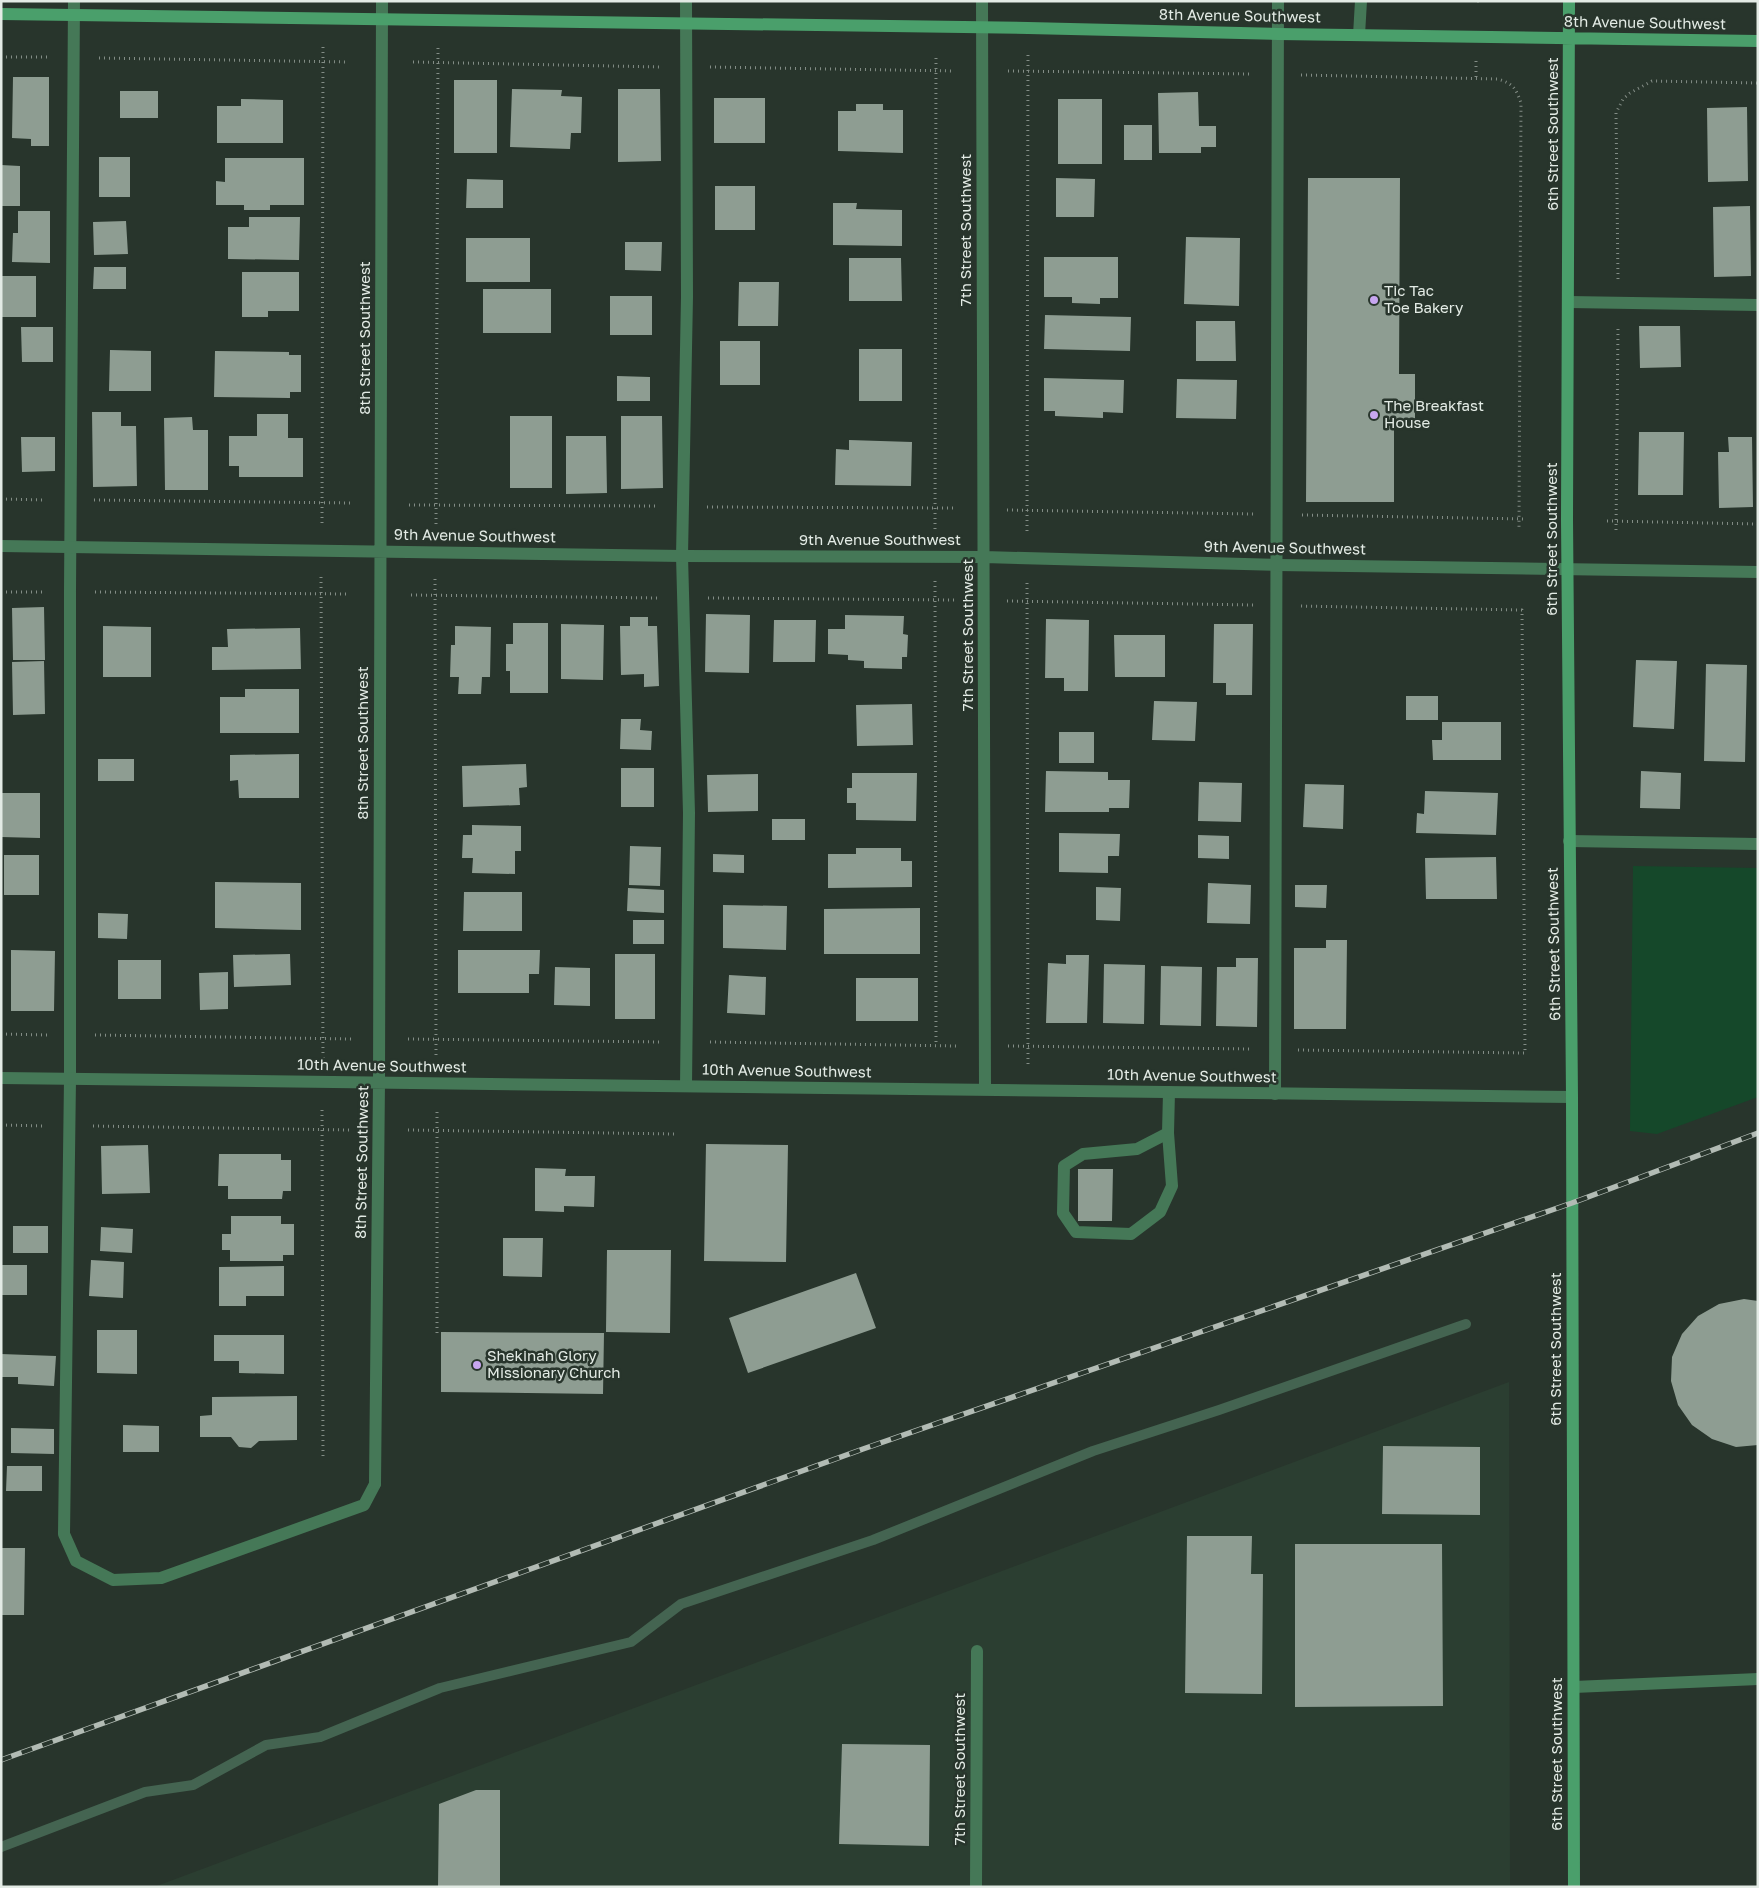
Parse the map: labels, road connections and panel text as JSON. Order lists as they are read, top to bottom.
{
  "streets": {
    "main road": ["8th Avenue Southwest", "6th Street Southwest"],
    "street": [
      "7th Street Southwest",
      "8th Street Southwest",
      "9th Avenue Southwest",
      "10th Avenue Southwest"
    ]
  },
  "crossings": [
    ["8th Avenue Southwest", "6th Street Southwest"],
    ["8th Avenue Southwest", "7th Street Southwest"],
    ["8th Avenue Southwest", "8th Street Southwest"],
    ["6th Street Southwest", "9th Avenue Southwest"],
    ["6th Street Southwest", "10th Avenue Southwest"],
    ["7th Street Southwest", "9th Avenue Southwest"],
    ["7th Street Southwest", "10th Avenue Southwest"],
    ["8th Street Southwest", "9th Avenue Southwest"],
    ["8th Street Southwest", "10th Avenue Southwest"]
  ],
  "places": ["Tic Tac Toe Bakery", "The Breakfast House", "Shekinah Glory Missionary Church"]
}
